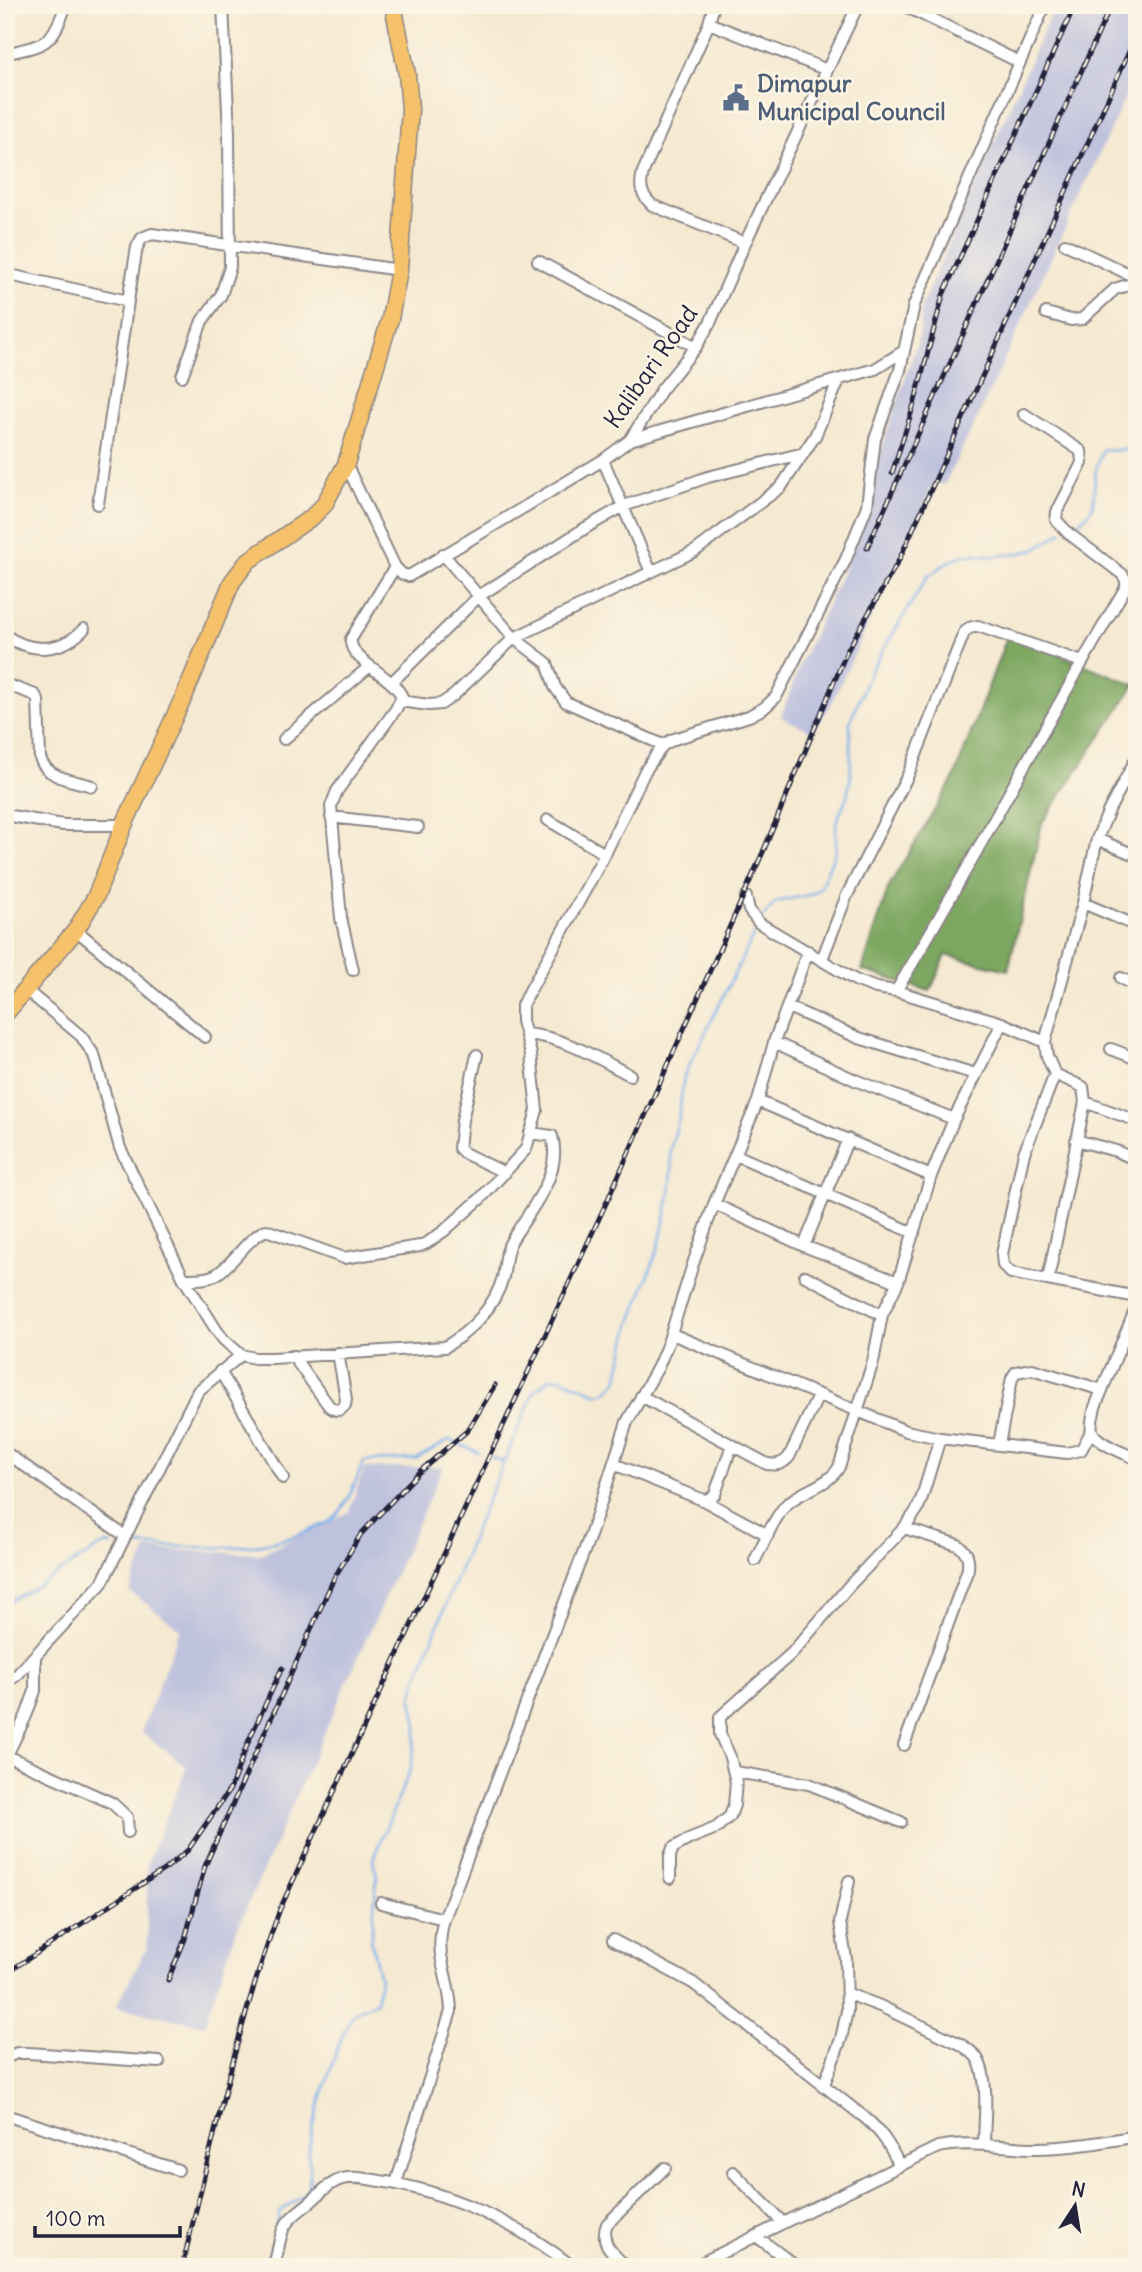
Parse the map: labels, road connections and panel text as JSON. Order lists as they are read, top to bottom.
{
  "streets": {
    "street": ["Kalibari Road"]
  },
  "places": {
    "public building": ["Dimapur Municipal Council"]
  },
  "scale_bar": "100 m",
  "north": "top"
}
